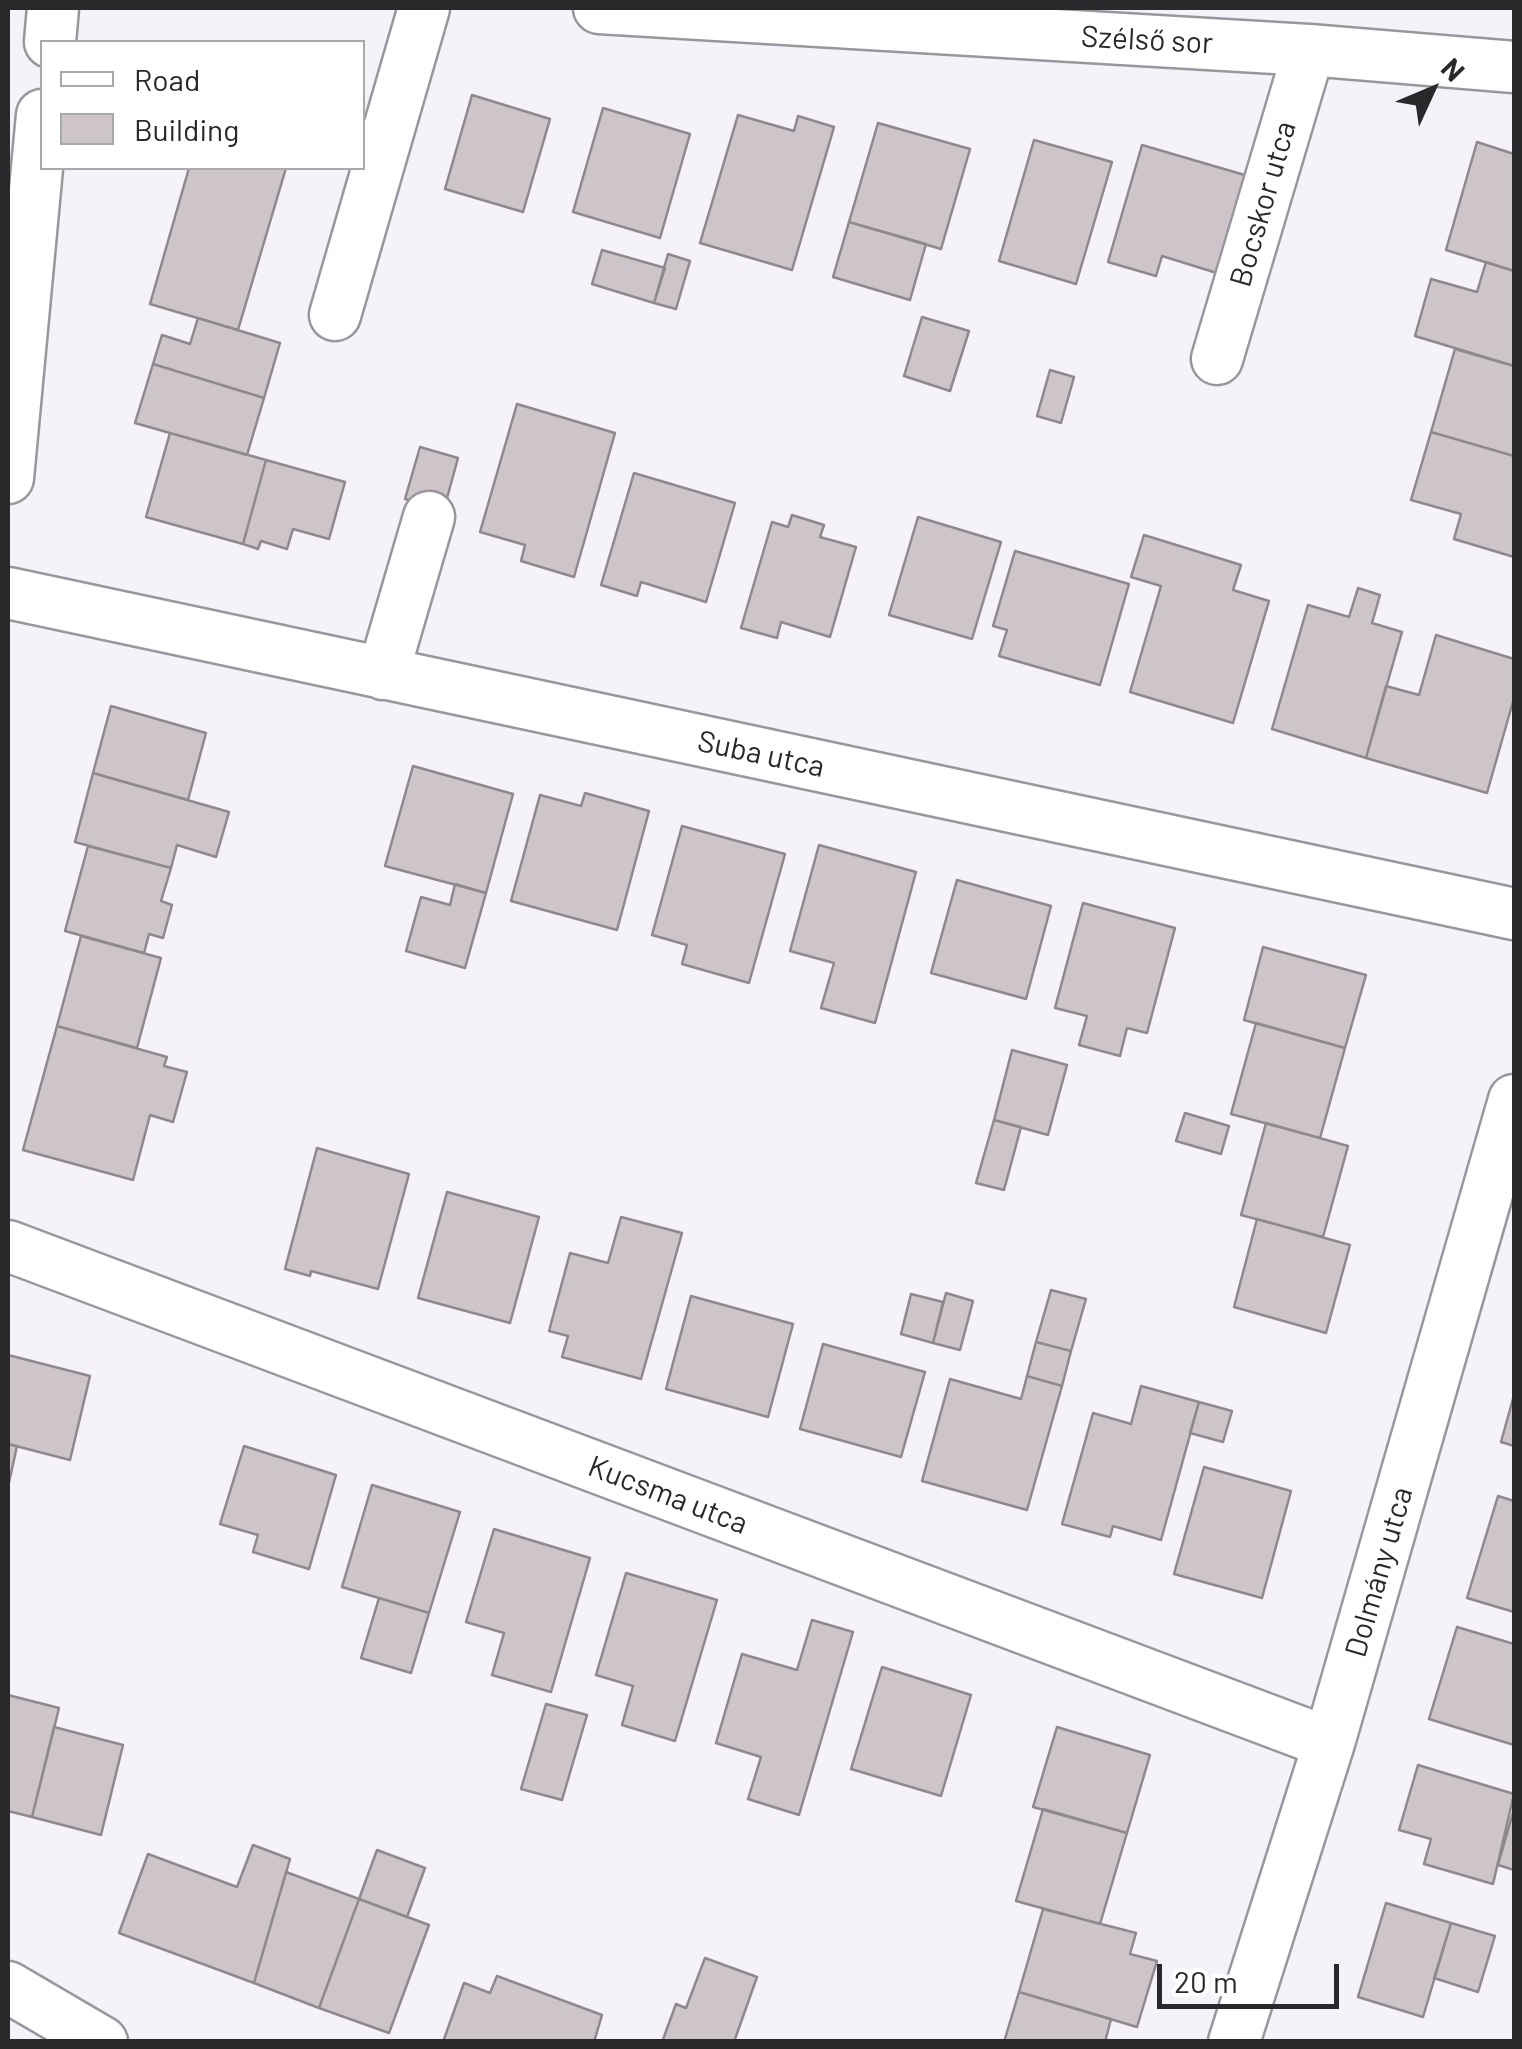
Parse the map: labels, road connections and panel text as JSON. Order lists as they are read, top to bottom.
{
  "streets": {
    "street": [
      "Szélső sor",
      "Bocskor utca",
      "Suba utca",
      "Kucsma utca",
      "Dolmány utca"
    ]
  },
  "crossings": [
    ["Szélső sor", "Bocskor utca"],
    ["Kucsma utca", "Dolmány utca"]
  ],
  "legend": ["Road", "Building"],
  "scale_bar": "20 m",
  "north": "top right"
}
